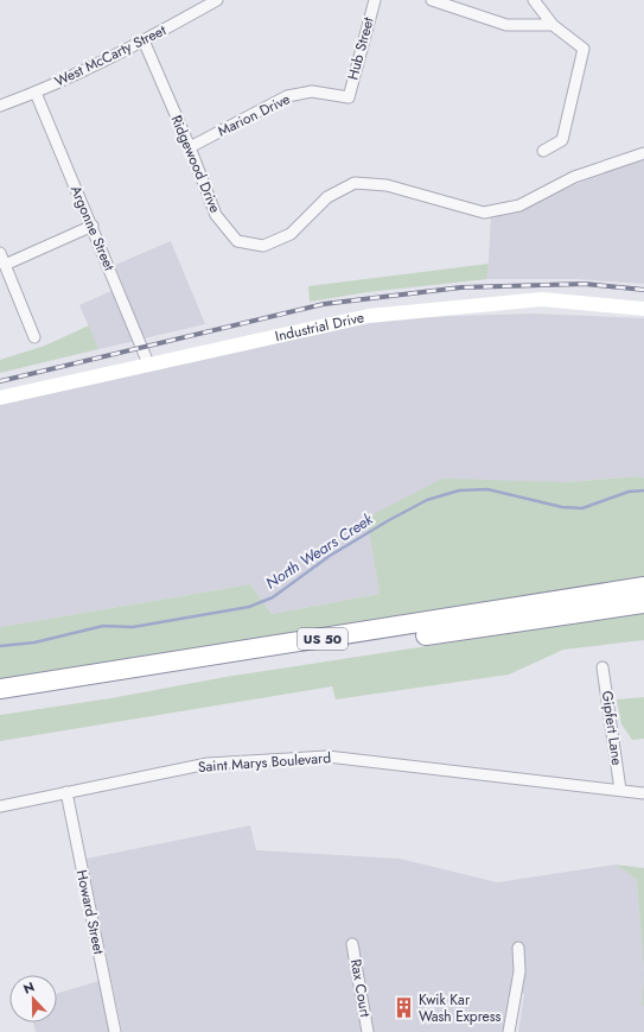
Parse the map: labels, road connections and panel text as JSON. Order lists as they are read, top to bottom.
{
  "streets": {
    "highway": ["US 50"],
    "main road": ["Industrial Drive"],
    "street": [
      "Hub Street",
      "West McCarty Street",
      "Marion Drive",
      "Ridgewood Drive",
      "Argonne Street",
      "Gipfert Lane",
      "Saint Marys Boulevard",
      "Howard Street",
      "Rax Court"
    ]
  },
  "crossings": [
    ["Hub Street", "Marion Drive"],
    ["West McCarty Street", "Ridgewood Drive"],
    ["West McCarty Street", "Argonne Street"],
    ["Marion Drive", "Ridgewood Drive"],
    ["Argonne Street", "Industrial Drive"],
    ["Gipfert Lane", "Saint Marys Boulevard"],
    ["Saint Marys Boulevard", "Howard Street"]
  ],
  "water": ["North Wears Creek"],
  "places": {
    "building": ["Kwik Kar Wash Express"]
  },
  "north": "top"
}
